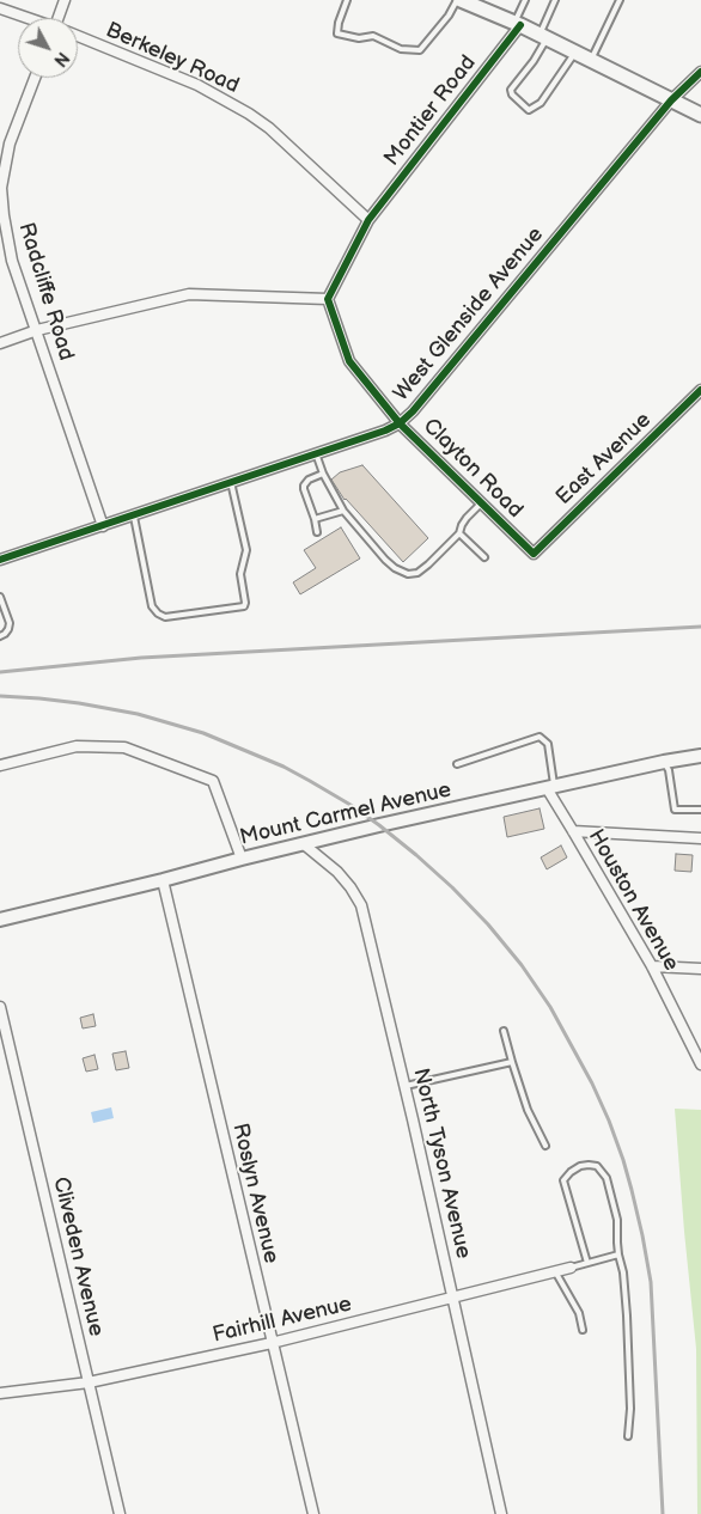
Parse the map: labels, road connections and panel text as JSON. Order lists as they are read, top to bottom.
{
  "streets": {
    "street": [
      "Berkeley Road",
      "Montier Road",
      "Radcliffe Road",
      "West Glenside Avenue",
      "East Avenue",
      "Clayton Road",
      "Mount Carmel Avenue",
      "Houston Avenue",
      "North Tyson Avenue",
      "Roslyn Avenue",
      "Cliveden Avenue",
      "Fairhill Avenue"
    ]
  },
  "crossings": [
    ["Berkeley Road", "Montier Road"],
    ["Radcliffe Road", "West Glenside Avenue"],
    ["West Glenside Avenue", "Clayton Road"],
    ["East Avenue", "Clayton Road"],
    ["Mount Carmel Avenue", "Houston Avenue"],
    ["Mount Carmel Avenue", "North Tyson Avenue"],
    ["Mount Carmel Avenue", "Roslyn Avenue"],
    ["North Tyson Avenue", "Fairhill Avenue"],
    ["Roslyn Avenue", "Fairhill Avenue"],
    ["Cliveden Avenue", "Fairhill Avenue"]
  ],
  "north": "bottom right"
}
